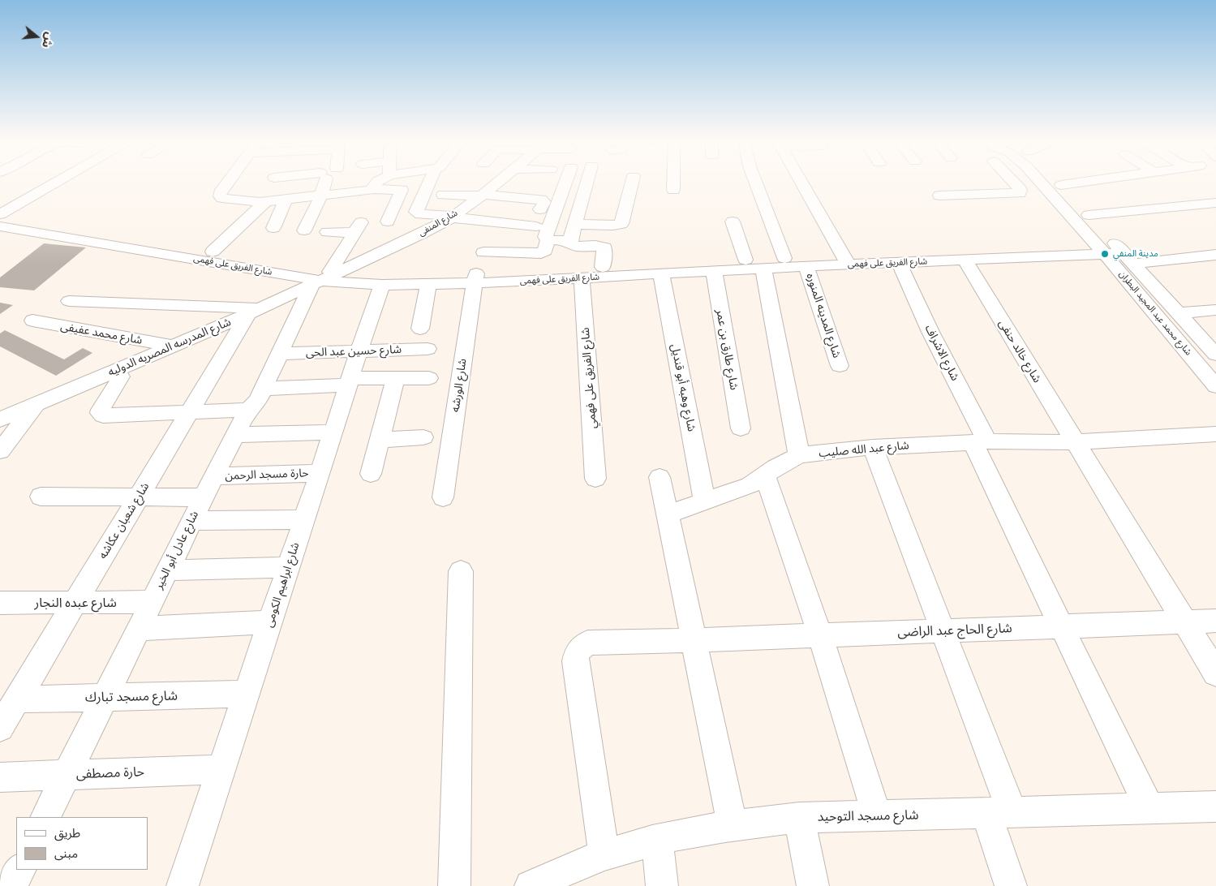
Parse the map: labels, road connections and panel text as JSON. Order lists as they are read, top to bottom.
{
  "streets": {
    "street": [
      "شارع المنفى",
      "شارع الفريق على فهمى",
      "شارع محمد عبد المجيد البطران",
      "شارع المدينه المنوره",
      "شارع محمد عفيفى",
      "شارع المدرسه المصريه الدوليه",
      "شارع طارق بن عمر",
      "شارع حسين عبد الحى",
      "شارع خالد حنفى",
      "شارع الاشراف",
      "شارع الفريق على فهمي",
      "شارع الورشه",
      "شارع وهبه أبو قنديل",
      "شارع عبد الله صليب",
      "حارة مسجد الرحمن",
      "شارع شعبان عكاشه",
      "شارع عادل أبو الخير",
      "شارع ابراهيم الكومى",
      "شارع عبده النجار",
      "شارع الحاج عبد الراضى",
      "شارع مسجد تبارك",
      "حارة مصطفى",
      "شارع مسجد التوحيد"
    ]
  },
  "crossings": [
    ["شارع المنفى", "شارع الفريق على فهمى"],
    ["شارع المنفى", "شارع المدرسه المصريه الدوليه"],
    ["شارع المنفى", "شارع عادل أبو الخير"],
    ["شارع الفريق على فهمى", "شارع محمد عبد المجيد البطران"],
    ["شارع الفريق على فهمى", "شارع المدينه المنوره"],
    ["شارع الفريق على فهمى", "شارع المدرسه المصريه الدوليه"],
    ["شارع الفريق على فهمى", "شارع طارق بن عمر"],
    ["شارع الفريق على فهمى", "شارع خالد حنفى"],
    ["شارع الفريق على فهمى", "شارع الاشراف"],
    ["شارع الفريق على فهمى", "شارع الفريق على فهمي"],
    ["شارع الفريق على فهمى", "شارع الورشه"],
    ["شارع الفريق على فهمى", "شارع وهبه أبو قنديل"],
    ["شارع الفريق على فهمى", "شارع عادل أبو الخير"],
    ["شارع الفريق على فهمى", "شارع ابراهيم الكومى"],
    ["شارع محمد عفيفى", "شارع المدرسه المصريه الدوليه"],
    ["شارع المدرسه المصريه الدوليه", "شارع شعبان عكاشه"],
    ["شارع المدرسه المصريه الدوليه", "شارع عادل أبو الخير"],
    ["شارع حسين عبد الحى", "شارع عادل أبو الخير"],
    ["شارع حسين عبد الحى", "شارع ابراهيم الكومى"],
    ["شارع خالد حنفى", "شارع عبد الله صليب"],
    ["شارع خالد حنفى", "شارع الحاج عبد الراضى"],
    ["شارع الاشراف", "شارع عبد الله صليب"],
    ["شارع الاشراف", "شارع الحاج عبد الراضى"],
    ["شارع الاشراف", "شارع مسجد التوحيد"],
    ["شارع وهبه أبو قنديل", "شارع عبد الله صليب"],
    ["حارة مسجد الرحمن", "شارع عادل أبو الخير"],
    ["حارة مسجد الرحمن", "شارع ابراهيم الكومى"],
    ["شارع شعبان عكاشه", "شارع عبده النجار"],
    ["شارع شعبان عكاشه", "شارع مسجد تبارك"],
    ["شارع عادل أبو الخير", "شارع عبده النجار"],
    ["شارع عادل أبو الخير", "شارع مسجد تبارك"],
    ["شارع عادل أبو الخير", "حارة مصطفى"],
    ["شارع ابراهيم الكومى", "شارع مسجد تبارك"],
    ["شارع ابراهيم الكومى", "حارة مصطفى"],
    ["شارع الحاج عبد الراضى", "شارع مسجد التوحيد"]
  ],
  "places": ["مدينة المنفي"],
  "legend": ["طريق", "مبنى"],
  "north": "right"
}
